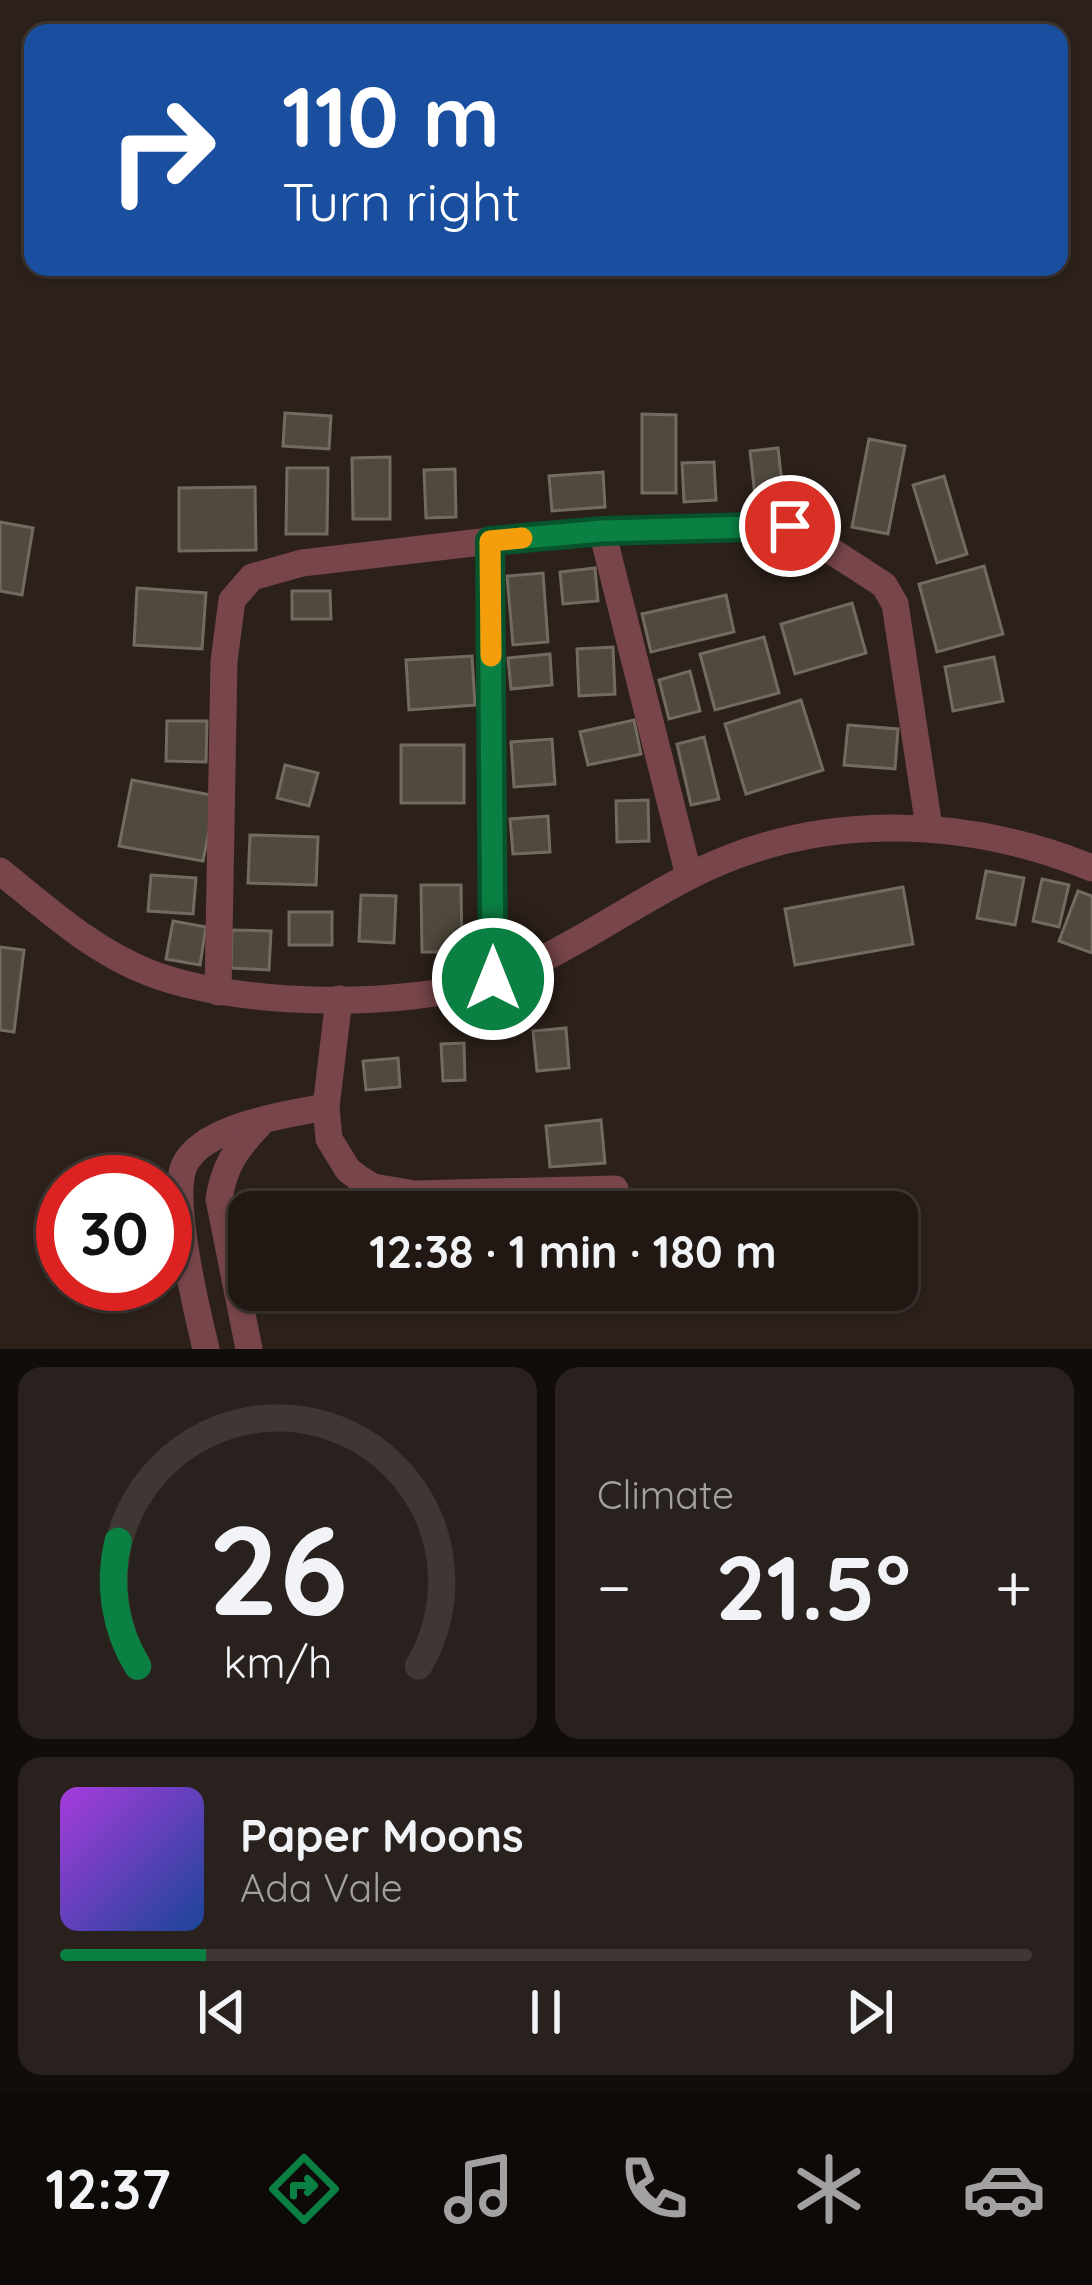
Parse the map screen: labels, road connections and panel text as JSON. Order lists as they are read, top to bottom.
{
  "page": {
    "turn": ["110 m", "Turn right"],
    "limit": "30",
    "trip": "12:38 · 1 min · 180 m",
    "tile": "Climate",
    "heat": ["−", "21.5°", "+"],
    "song": ["Paper Moons", "Ada Vale"],
    "tabs": "12:37",
    "gauge": ["26", "km/h"]
  }
}
